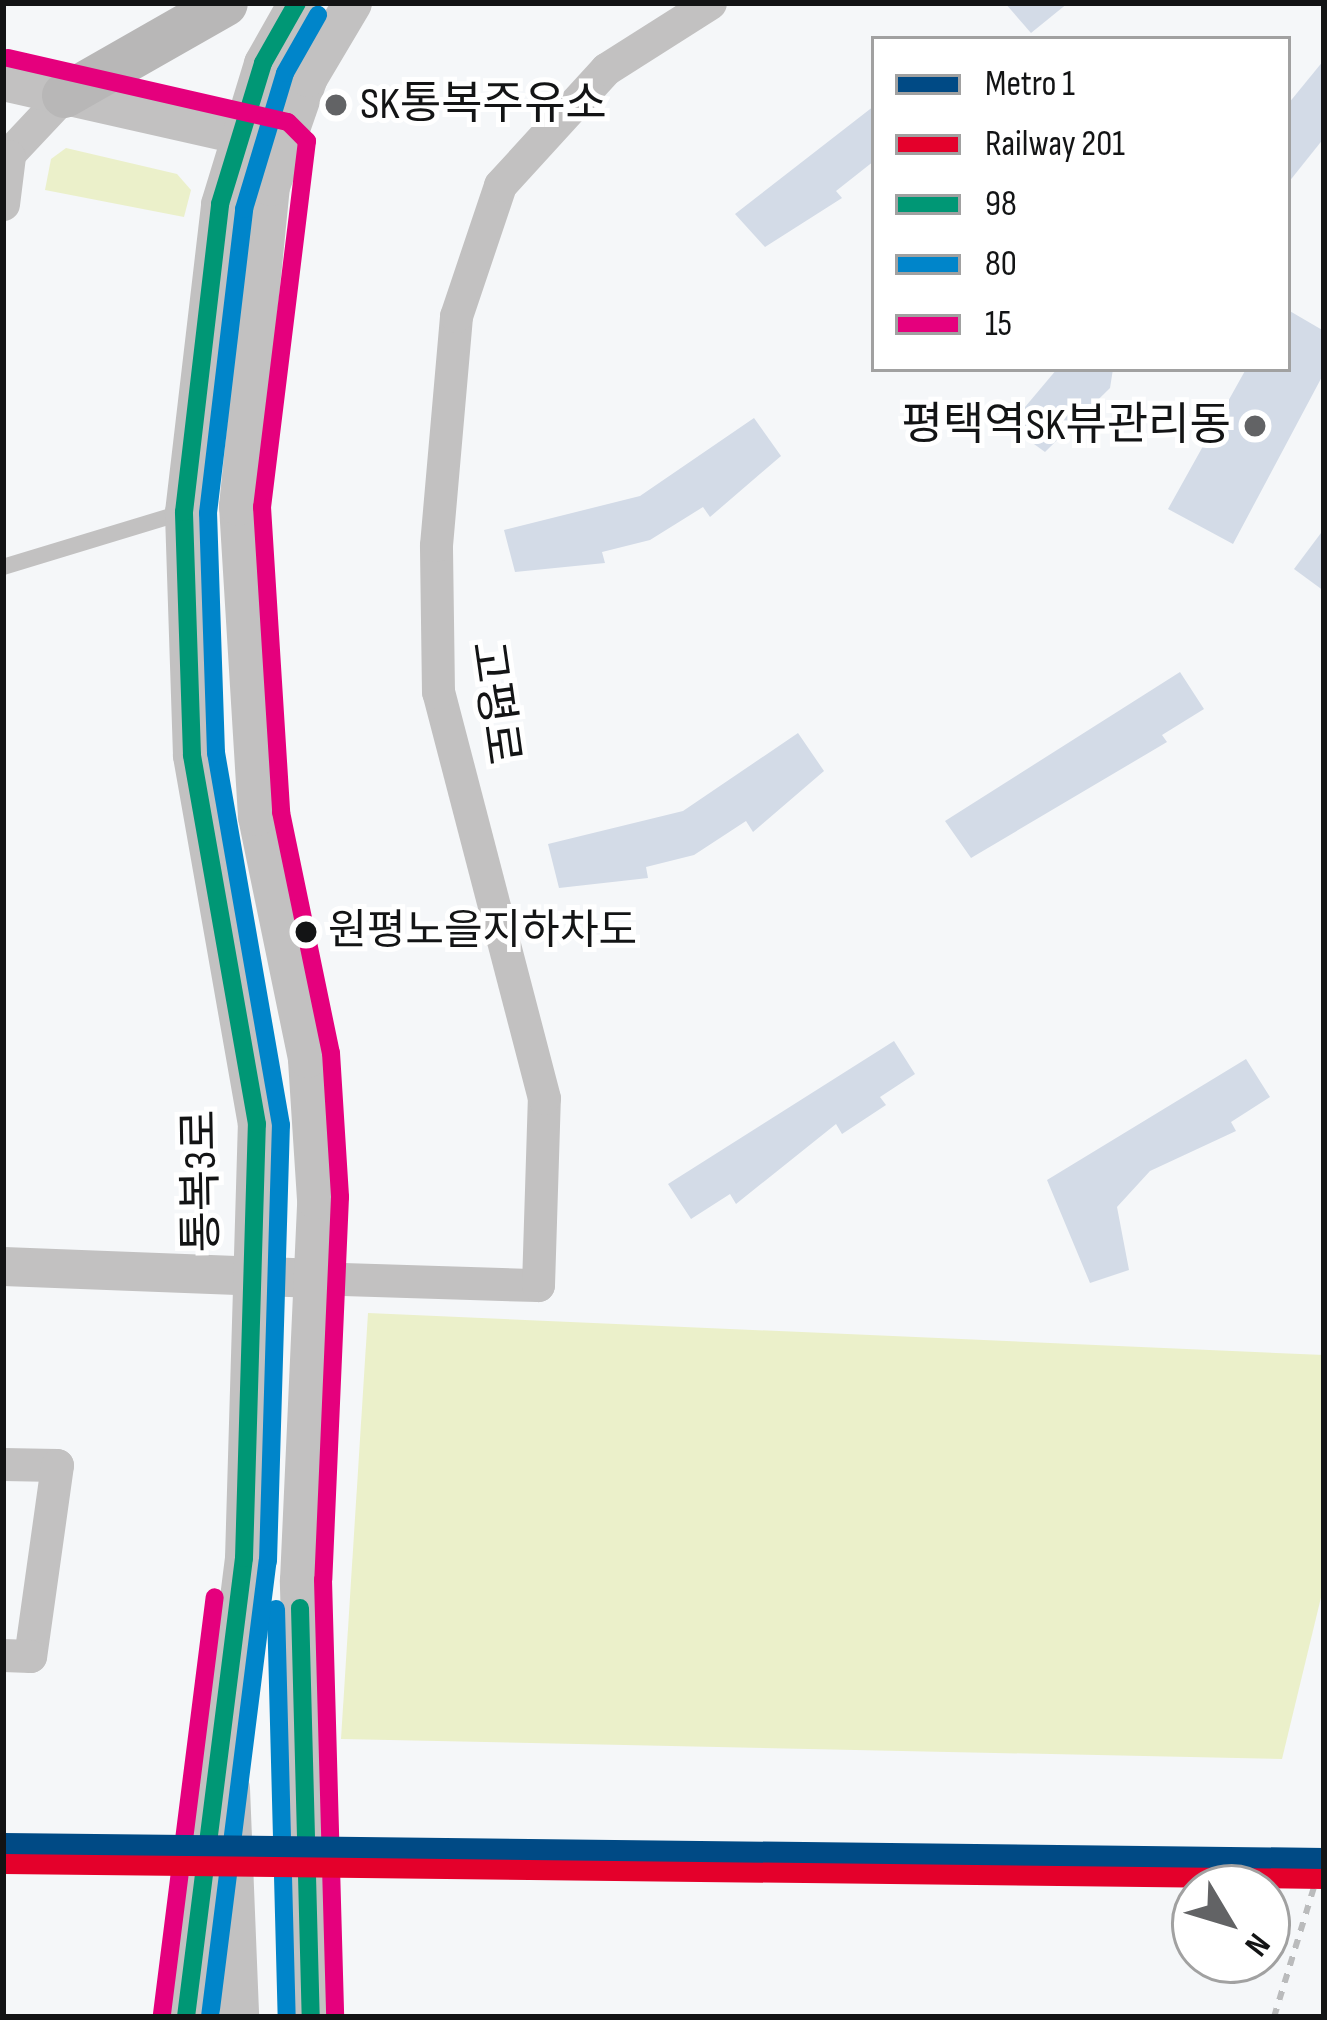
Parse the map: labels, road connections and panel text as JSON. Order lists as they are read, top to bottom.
{
  "streets": {
    "street": ["고평로", "통복3로"]
  },
  "places": ["SK통복주유소", "평택역SK뷰관리동", "원평노을지하차도"],
  "lines": [
    "transit line 98",
    "transit line 80",
    "transit line 15",
    "metro line 1",
    "rail line 201"
  ],
  "legend": [
    "Metro 1",
    "Railway 201",
    "98",
    "80",
    "15"
  ],
  "north": "bottom right"
}
